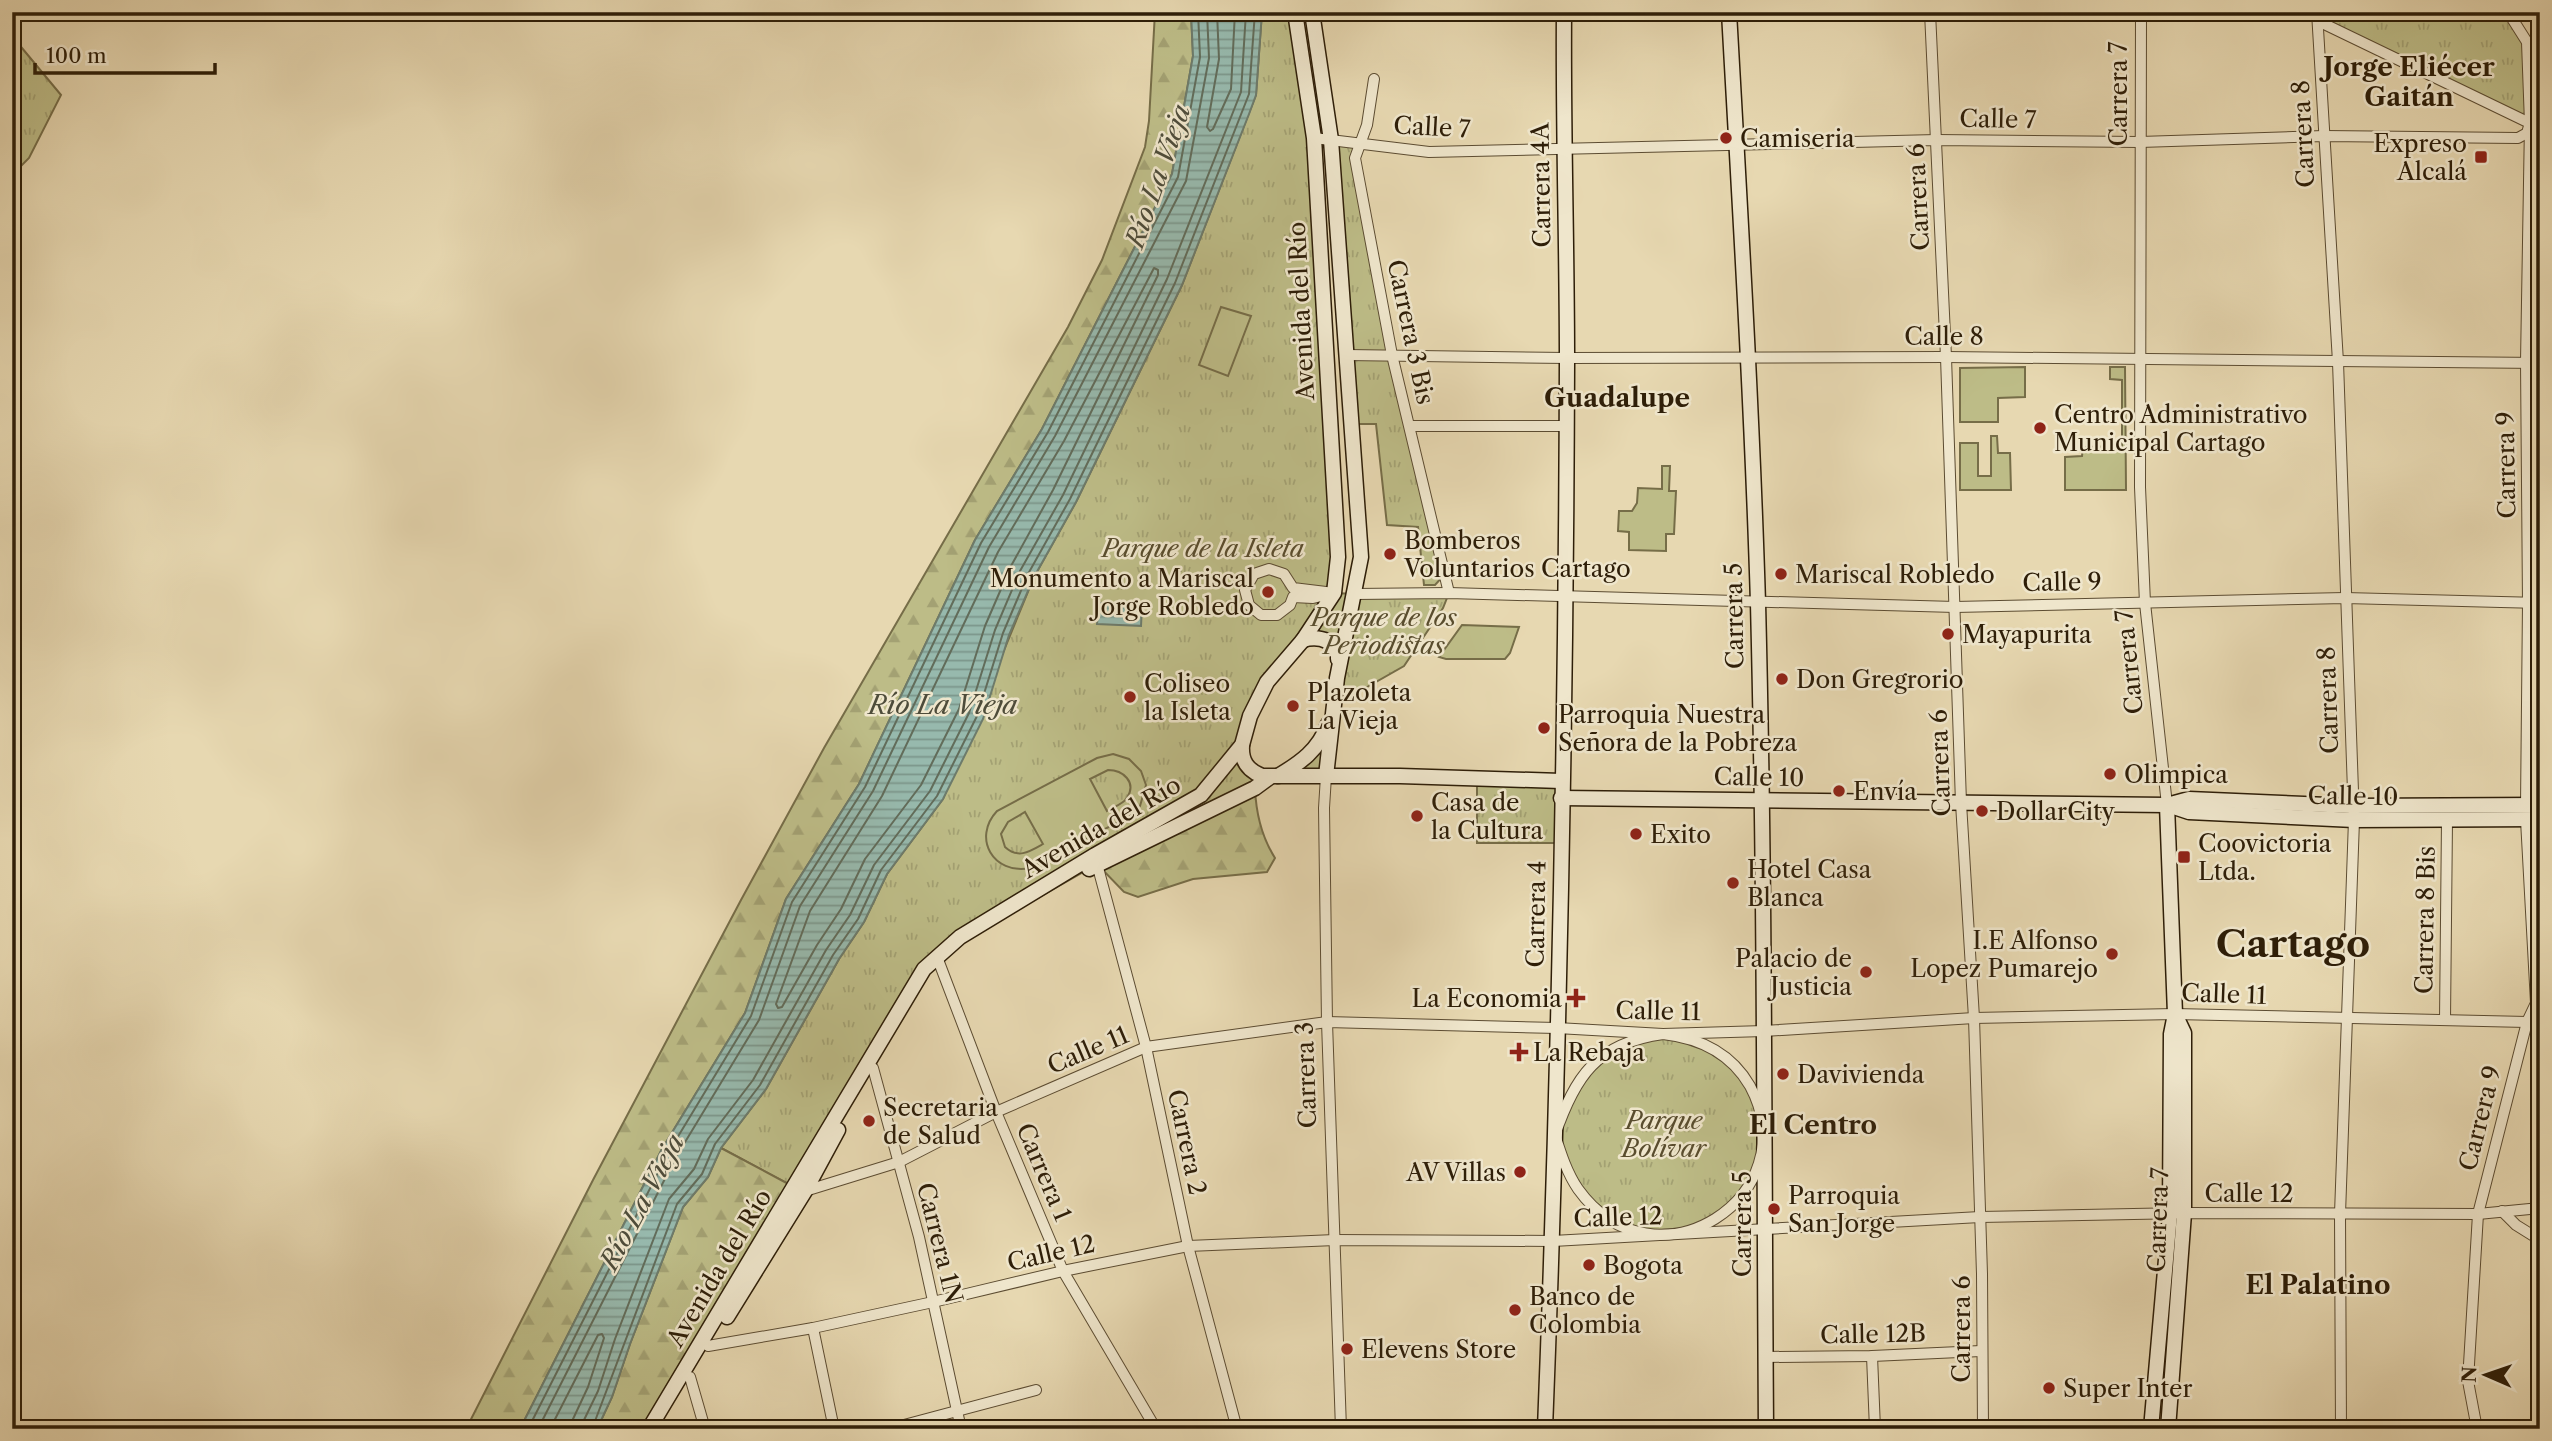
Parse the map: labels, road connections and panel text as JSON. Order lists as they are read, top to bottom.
{
  "streets": {
    "main road": [
      "Carrera 7",
      "Carrera 4A",
      "Avenida del Río",
      "Calle 9",
      "Carrera 5",
      "Calle 10",
      "Carrera 4",
      "Carrera 3"
    ],
    "street": [
      "Calle 7",
      "Carrera 8",
      "Carrera 6",
      "Carrera 3 Bis",
      "Calle 8",
      "Carrera 9",
      "Carrera 8 Bis",
      "Calle 11",
      "Carrera 2",
      "Carrera 1",
      "Calle 12",
      "Carrera 1N",
      "Calle 12B"
    ]
  },
  "crossings": [
    ["Carrera 7", "Calle 7"],
    ["Carrera 7", "Calle 8"],
    ["Carrera 7", "Calle 9"],
    ["Carrera 7", "Calle 10"],
    ["Carrera 7", "Calle 11"],
    ["Carrera 7", "Calle 12"],
    ["Calle 7", "Carrera 8"],
    ["Calle 7", "Carrera 4A"],
    ["Calle 7", "Carrera 6"],
    ["Calle 7", "Avenida del Río"],
    ["Calle 7", "Carrera 3 Bis"],
    ["Calle 7", "Carrera 9"],
    ["Calle 7", "Carrera 5"],
    ["Carrera 8", "Calle 8"],
    ["Carrera 8", "Calle 9"],
    ["Carrera 8", "Calle 10"],
    ["Carrera 8", "Calle 11"],
    ["Carrera 8", "Calle 12"],
    ["Carrera 4A", "Calle 8"],
    ["Carrera 4A", "Carrera 4"],
    ["Carrera 6", "Calle 8"],
    ["Carrera 6", "Calle 9"],
    ["Carrera 6", "Calle 10"],
    ["Carrera 6", "Calle 11"],
    ["Carrera 6", "Calle 12"],
    ["Carrera 6", "Calle 12B"],
    ["Avenida del Río", "Calle 8"],
    ["Avenida del Río", "Calle 9"],
    ["Avenida del Río", "Calle 11"],
    ["Avenida del Río", "Carrera 3"],
    ["Avenida del Río", "Carrera 2"],
    ["Avenida del Río", "Carrera 1"],
    ["Avenida del Río", "Calle 12"],
    ["Avenida del Río", "Carrera 1N"],
    ["Carrera 3 Bis", "Calle 8"],
    ["Carrera 3 Bis", "Calle 9"],
    ["Calle 8", "Carrera 9"],
    ["Calle 8", "Carrera 5"],
    ["Calle 8", "Carrera 4"],
    ["Carrera 9", "Calle 9"],
    ["Carrera 9", "Calle 10"],
    ["Carrera 9", "Calle 11"],
    ["Carrera 9", "Calle 12"],
    ["Calle 9", "Carrera 5"],
    ["Calle 9", "Carrera 4"],
    ["Carrera 5", "Calle 10"],
    ["Carrera 5", "Carrera 4"],
    ["Carrera 5", "Calle 11"],
    ["Carrera 5", "Calle 12"],
    ["Carrera 5", "Calle 12B"],
    ["Calle 10", "Carrera 4"],
    ["Calle 10", "Carrera 8 Bis"],
    ["Carrera 4", "Calle 11"],
    ["Carrera 4", "Calle 12"],
    ["Carrera 8 Bis", "Calle 11"],
    ["Calle 11", "Carrera 3"],
    ["Calle 11", "Carrera 2"],
    ["Calle 11", "Carrera 1"],
    ["Calle 11", "Calle 12"],
    ["Calle 11", "Carrera 1N"],
    ["Carrera 3", "Calle 12"],
    ["Carrera 2", "Calle 12"],
    ["Carrera 1", "Calle 12"],
    ["Calle 12", "Carrera 1N"]
  ],
  "districts": [
    "Jorge Eliécer Gaitán",
    "Guadalupe",
    "Cartago",
    "El Centro",
    "El Palatino"
  ],
  "water": ["Río La Vieja"],
  "parks": ["Parque de la Isleta", "Parque de los Periodistas", "Parque Bolívar"],
  "places": {
    "other": [
      "Camiseria",
      "Centro Administrativo Municipal Cartago",
      "Bomberos Voluntarios Cartago",
      "Mariscal Robledo",
      "Monumento a Mariscal Jorge Robledo",
      "Mayapurita",
      "Don Gregrorio",
      "Coliseo la Isleta",
      "Plazoleta La Vieja",
      "Parroquia Nuestra Señora de la Pobreza",
      "Olimpica",
      "Envía",
      "DollarCity",
      "Casa de la Cultura",
      "Exito",
      "Hotel Casa Blanca",
      "I.E Alfonso Lopez Pumarejo",
      "Palacio de Justicia",
      "Davivienda",
      "Secretaria de Salud",
      "AV Villas",
      "Parroquia San Jorge",
      "Bogota",
      "Banco de Colombia",
      "Elevens Store",
      "Super Inter"
    ],
    "transit": ["Expreso Alcalá", "Coovictoria Ltda."],
    "health": ["La Economia", "La Rebaja"]
  },
  "scale_bar": "100 m",
  "north": "left"
}
